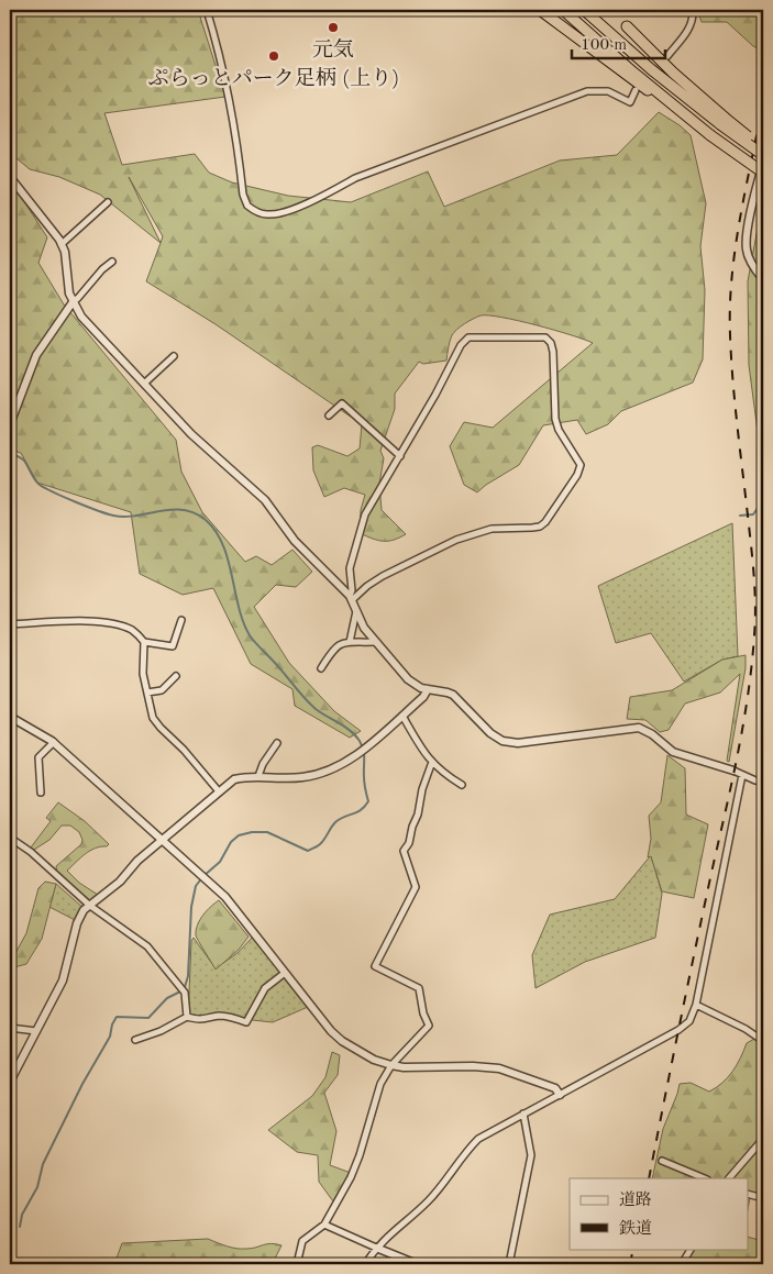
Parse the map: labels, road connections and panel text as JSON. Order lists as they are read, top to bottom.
{
  "places": ["元気", "ぷらっとパーク足柄 (上り)"],
  "legend": ["道路", "鉄道"],
  "scale_bar": "100 m"
}
